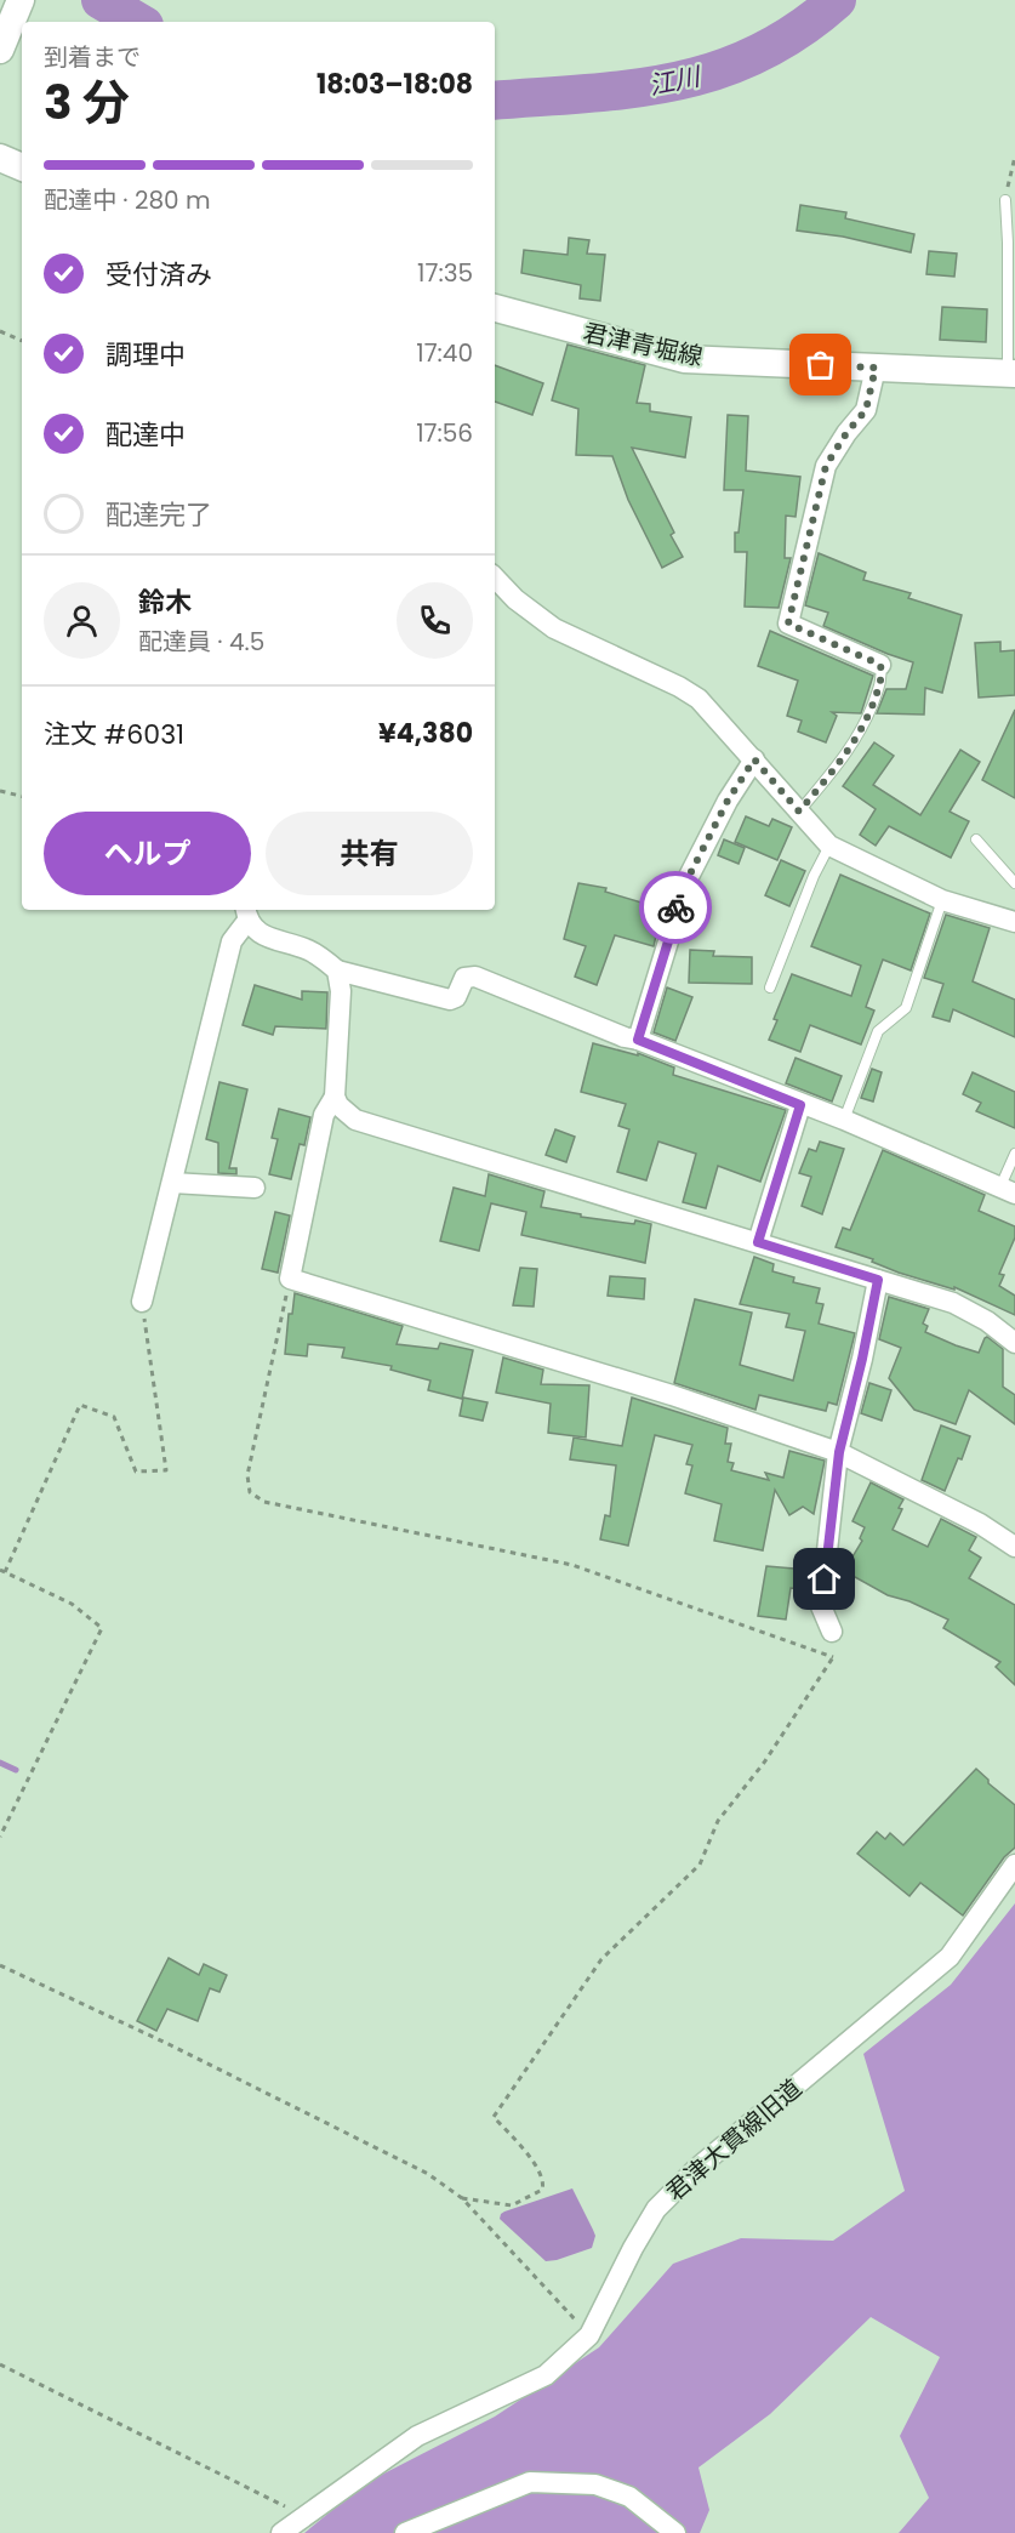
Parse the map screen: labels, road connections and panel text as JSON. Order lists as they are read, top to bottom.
{
  "streets": {
    "main road": ["君津青堀線"],
    "street": ["君津大貫線旧道"]
  },
  "water": ["江川"],
  "page": {
    "heading": ["3 分", "到着まで", "18:03–18:08"],
    "panel": [
      "鈴木",
      "配達員 · 4.5",
      "注文 #6031",
      "¥4,380"
    ],
    "bar": "配達中 · 280 m",
    "list": [
      ["受付済み", "17:35"],
      ["調理中", "17:40"],
      ["配達中", "17:56"],
      "配達完了"
    ],
    "buttons": ["ヘルプ", "共有"]
  }
}
